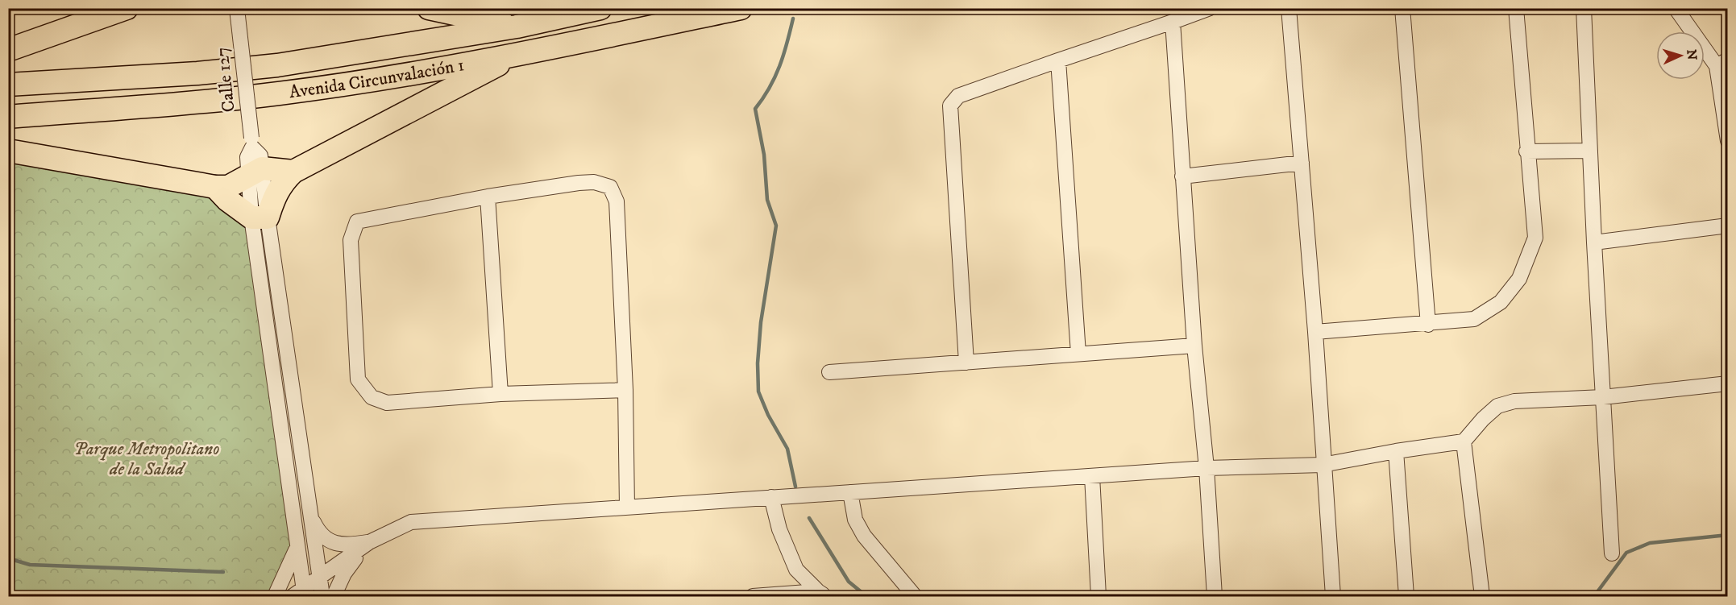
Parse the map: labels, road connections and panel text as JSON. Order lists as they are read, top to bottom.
{
  "streets": {
    "main road": ["Avenida Circunvalación 1"],
    "street": ["Calle 127"]
  },
  "parks": ["Parque Metropolitano de la Salud"],
  "north": "right"
}
